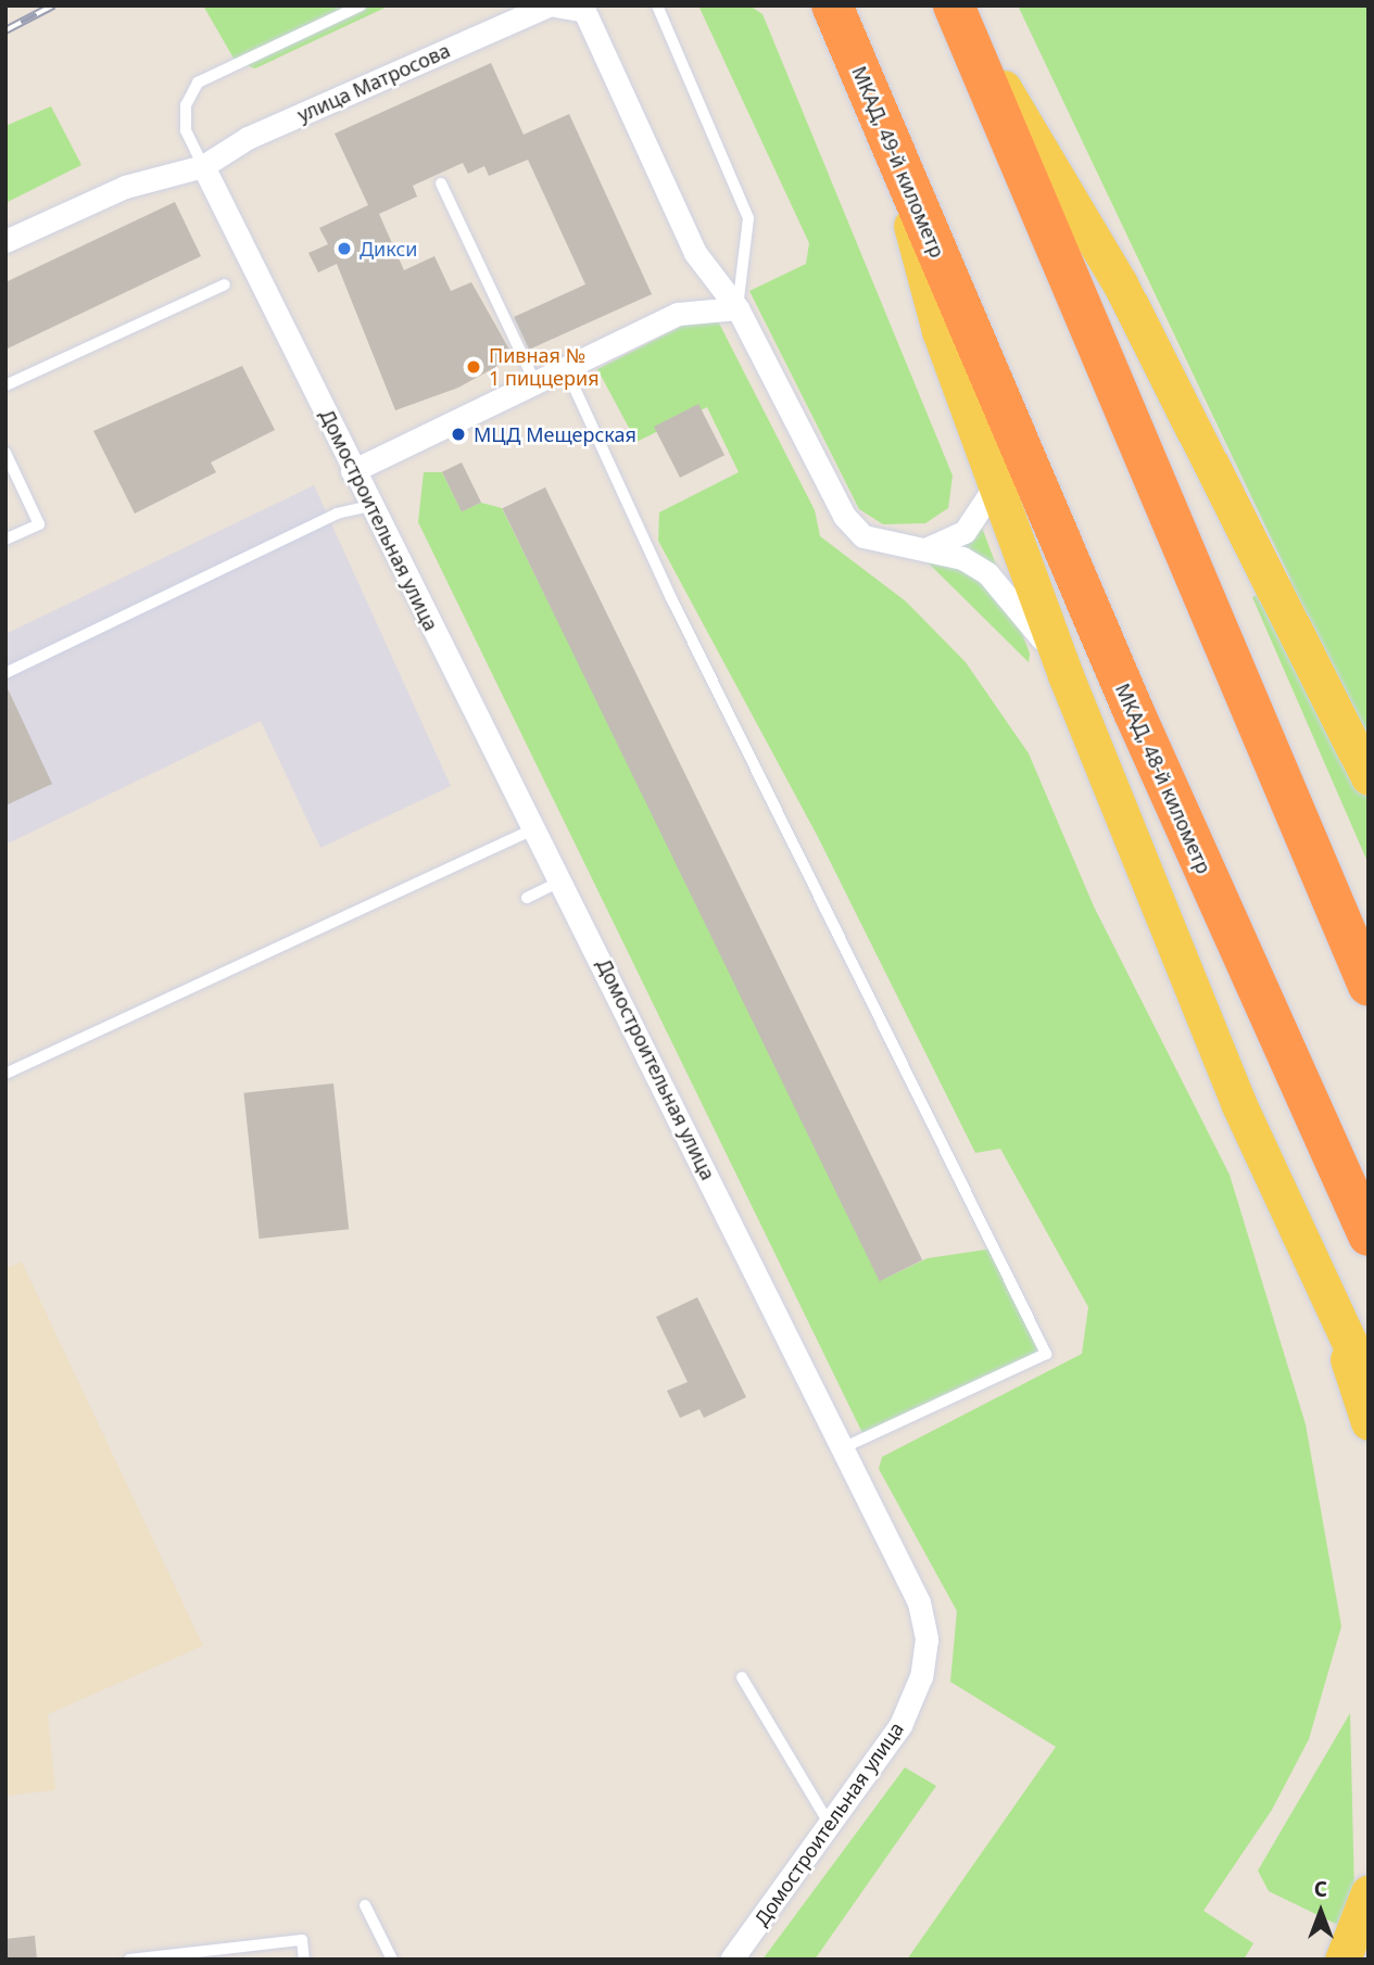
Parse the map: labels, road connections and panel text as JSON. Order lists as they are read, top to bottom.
{
  "streets": {
    "highway": ["МКАД, 49-й километр", "МКАД, 48-й километр"],
    "street": ["улица Матросова", "Домостроительная улица"]
  },
  "crossings": [
    ["улица Матросова", "Домостроительная улица"],
    ["МКАД, 49-й километр", "МКАД, 48-й километр"]
  ],
  "places": ["Дикси", "Пивная № 1 пиццерия", "МЦД Мещерская"],
  "north": "top"
}
